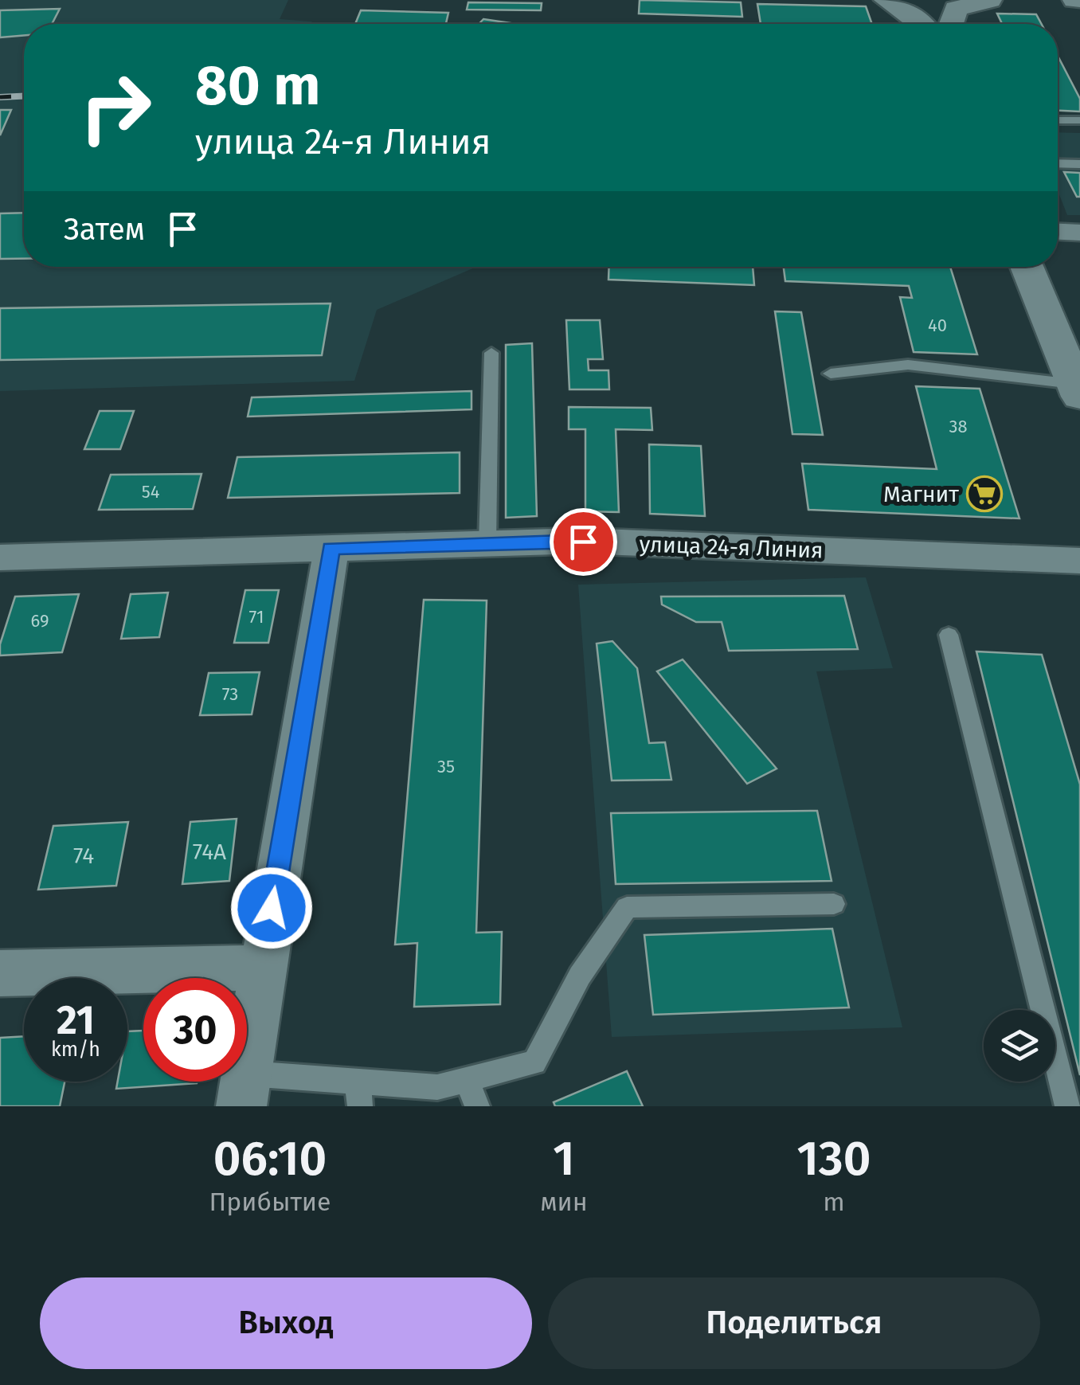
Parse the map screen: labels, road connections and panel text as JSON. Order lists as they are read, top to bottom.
{
  "streets": {
    "street": ["улица 24-я Линия"]
  },
  "places": {
    "supermarket": ["Магнит"]
  },
  "house_numbers": [
    "40",
    "38",
    "54",
    "71",
    "69",
    "73",
    "35",
    "74А",
    "74"
  ],
  "page": {
    "turn": ["80 m", "улица 24-я Линия"],
    "then": "Затем",
    "speed": "21 km/h",
    "limit": "30",
    "eta": [
      "06:10",
      "Прибытие",
      "1",
      "мин",
      "130",
      "m"
    ],
    "buttons": ["Выход", "Поделиться"]
  }
}
